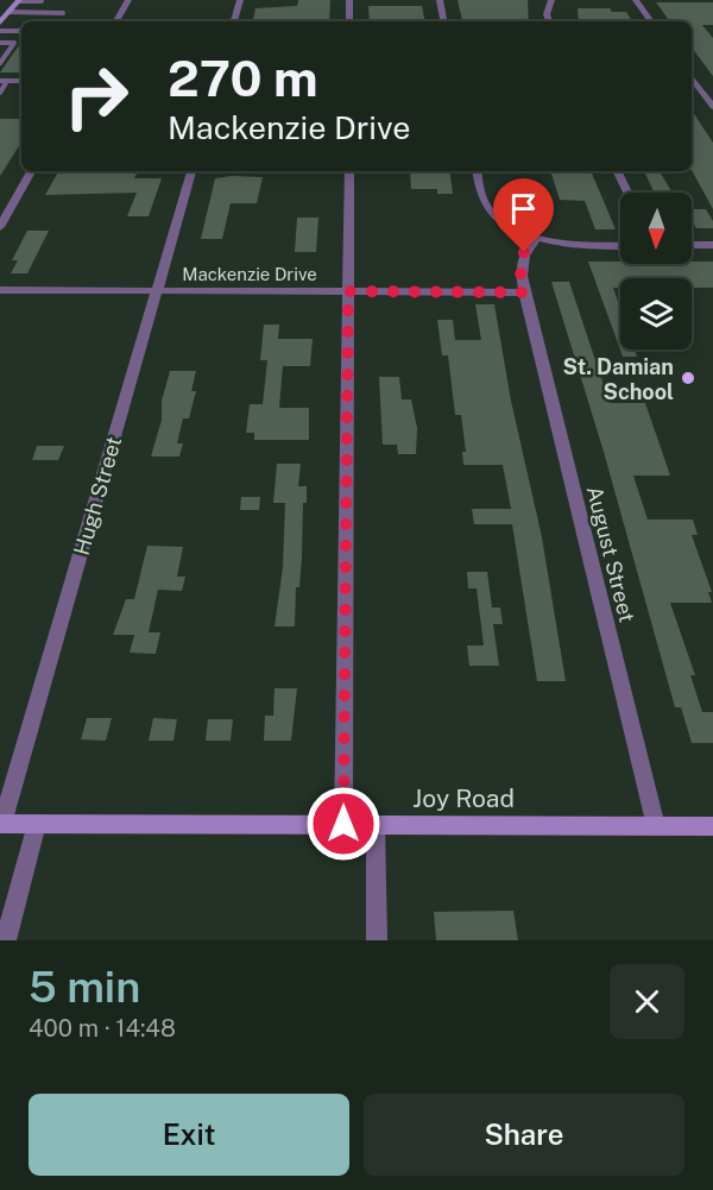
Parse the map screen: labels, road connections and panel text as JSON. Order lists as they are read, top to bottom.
{
  "streets": {
    "street": [
      "Mackenzie Drive",
      "Hugh Street",
      "August Street",
      "Joy Road"
    ]
  },
  "crossings": [
    ["Mackenzie Drive", "Hugh Street"],
    ["Mackenzie Drive", "August Street"],
    ["Hugh Street", "Joy Road"],
    ["August Street", "Joy Road"]
  ],
  "places": ["St. Damian School"],
  "north": "bottom",
  "page": {
    "turn": ["270 m", "Mackenzie Drive"],
    "heading": ["5 min", "400 m · 14:48"],
    "buttons": ["Exit", "Share"]
  }
}
